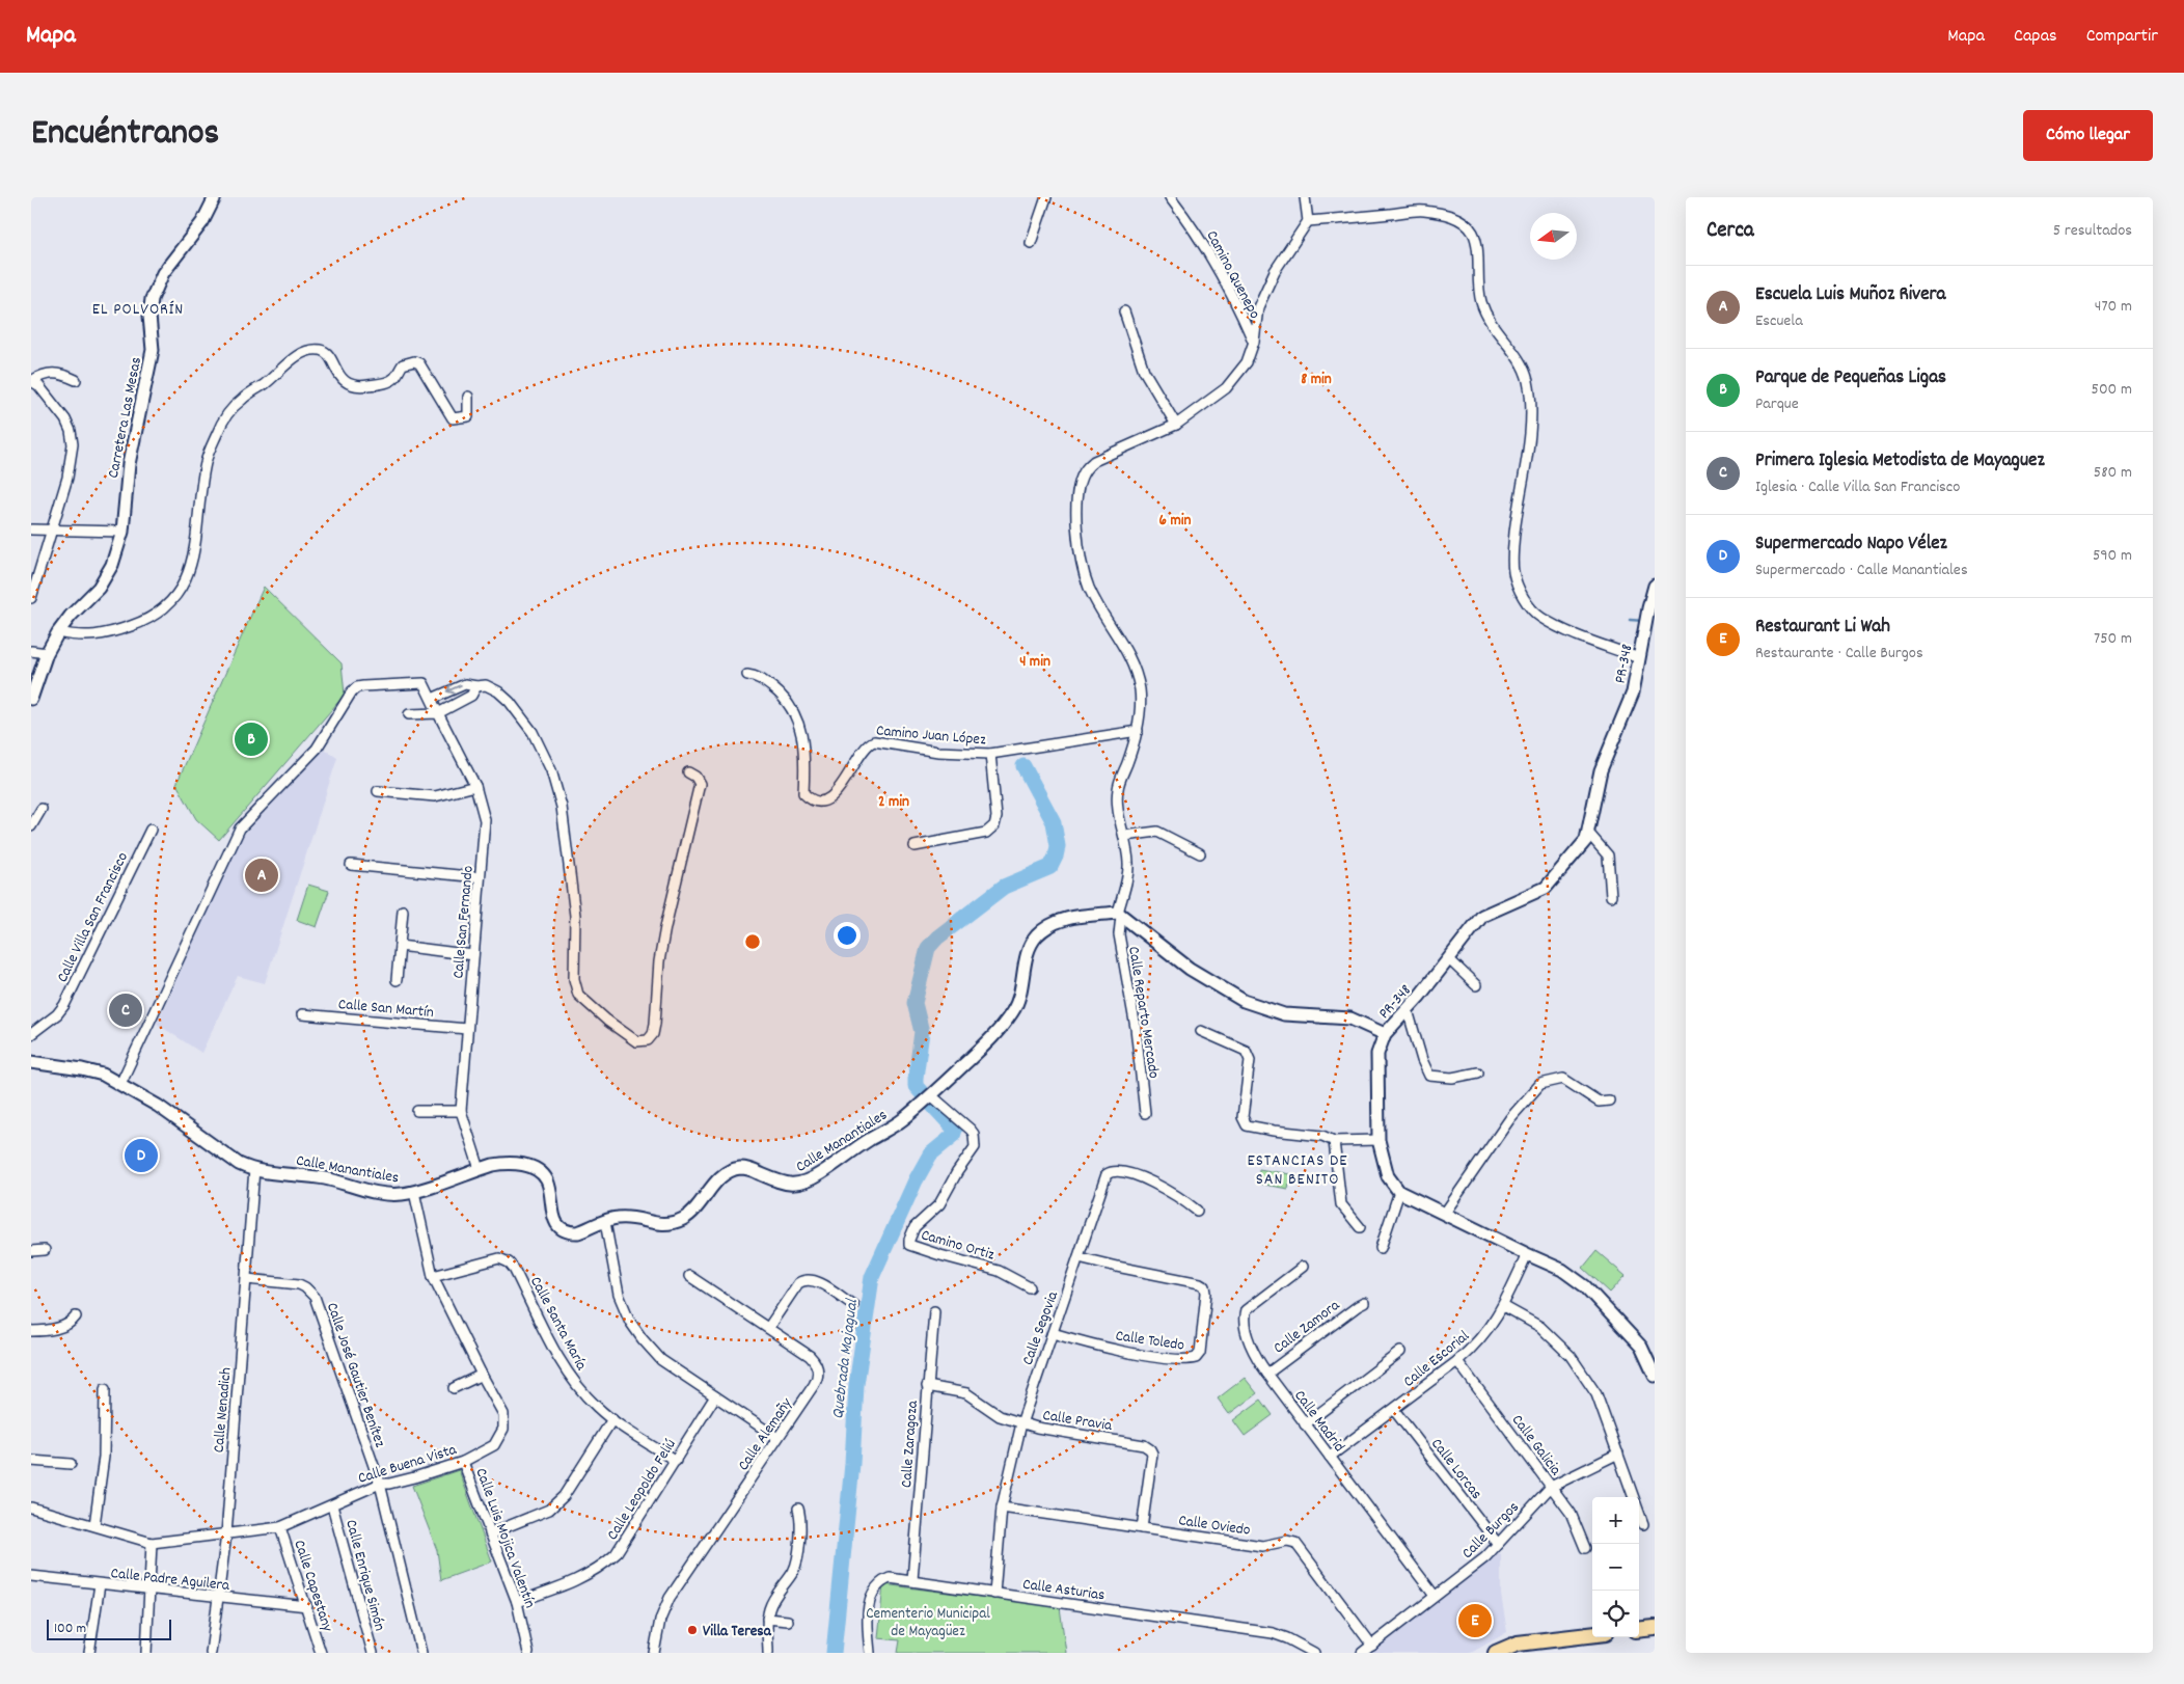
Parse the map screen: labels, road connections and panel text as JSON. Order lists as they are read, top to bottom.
{
  "streets": {
    "street": [
      "Camino Quenepo",
      "Carretera Las Mesas",
      "PR-348",
      "Camino Juan López",
      "Calle Villa San Francisco",
      "Calle San Fernando",
      "Calle San Martín",
      "Calle Reparto Mercado",
      "Calle Manantiales",
      "Camino Ortiz",
      "Calle Santa María",
      "Calle Zamora",
      "Calle Segovia",
      "Calle Toledo",
      "Calle Escorial",
      "Calle José Gautier Benítez",
      "Calle Nenadich",
      "Calle Pravia",
      "Calle Madrid",
      "Calle Alemañy",
      "Calle Zaragoza",
      "Calle Galicia",
      "Calle Buena Vista",
      "Calle Lorcas",
      "Calle Leopoldo Feliú",
      "Calle Oviedo",
      "Calle Burgos",
      "Calle Luis Mojica Valentín",
      "Calle Enrique Simón",
      "Calle Padre Aguilera",
      "Calle Capestany",
      "Calle Asturias"
    ]
  },
  "crossings": [
    ["Camino Quenepo", "Calle Reparto Mercado"],
    ["Camino Juan López", "Calle Reparto Mercado"],
    ["Calle San Fernando", "Calle San Martín"],
    ["Calle San Fernando", "Calle Manantiales"],
    ["Calle Reparto Mercado", "Calle Manantiales"],
    ["Calle Manantiales", "Camino Ortiz"],
    ["Calle Manantiales", "Calle Nenadich"],
    ["Calle Manantiales", "Calle Buena Vista"],
    ["Calle Santa María", "Calle Buena Vista"],
    ["Calle Santa María", "Calle Leopoldo Feliú"],
    ["Calle Zamora", "Calle Madrid"],
    ["Calle Segovia", "Calle Toledo"],
    ["Calle Segovia", "Calle Pravia"],
    ["Calle Segovia", "Calle Oviedo"],
    ["Calle Segovia", "Calle Asturias"],
    ["Calle Escorial", "Calle Madrid"],
    ["Calle Escorial", "Calle Galicia"],
    ["Calle Escorial", "Calle Lorcas"],
    ["Calle José Gautier Benítez", "Calle Nenadich"],
    ["Calle José Gautier Benítez", "Calle Buena Vista"],
    ["Calle Nenadich", "Calle Buena Vista"],
    ["Calle Nenadich", "Calle Padre Aguilera"],
    ["Calle Pravia", "Calle Zaragoza"],
    ["Calle Pravia", "Calle Oviedo"],
    ["Calle Madrid", "Calle Burgos"],
    ["Calle Zaragoza", "Calle Asturias"],
    ["Calle Galicia", "Calle Burgos"],
    ["Calle Buena Vista", "Calle Luis Mojica Valentín"],
    ["Calle Buena Vista", "Calle Enrique Simón"],
    ["Calle Buena Vista", "Calle Capestany"],
    ["Calle Lorcas", "Calle Burgos"],
    ["Calle Leopoldo Feliú", "Calle Luis Mojica Valentín"],
    ["Calle Oviedo", "Calle Burgos"],
    ["Calle Padre Aguilera", "Calle Capestany"]
  ],
  "districts": ["EL POLVORÍN", "ESTANCIAS DE SAN BENITO"],
  "water": ["Quebrada Majagual"],
  "parks": ["Cementerio Municipal de Mayagüez"],
  "places": ["Villa Teresa"],
  "scale_bar": "100 m",
  "north": "left",
  "page": {
    "header": "Mapa",
    "nav": ["Mapa", "Capas", "Compartir"],
    "title": "Encuéntranos",
    "buttons": "Cómo llegar",
    "heading": ["Cerca", "5 resultados"],
    "list": [
      {
        "mark": "A",
        "name": "Escuela Luis Muñoz Rivera",
        "note": "Escuela",
        "value": "470 m"
      },
      {
        "mark": "B",
        "name": "Parque de Pequeñas Ligas",
        "note": "Parque",
        "value": "500 m"
      },
      {
        "mark": "C",
        "name": "Primera Iglesia Metodista de Mayaguez",
        "note": "Iglesia · Calle Villa San Francisco",
        "value": "580 m"
      },
      {
        "mark": "D",
        "name": "Supermercado Napo Vélez",
        "note": "Supermercado · Calle Manantiales",
        "value": "590 m"
      },
      {
        "mark": "E",
        "name": "Restaurant Li Wah",
        "note": "Restaurante · Calle Burgos",
        "value": "750 m"
      }
    ],
    "pins": [
      "B",
      "A",
      "C",
      "D",
      "E"
    ],
    "map_buttons": ["+", "−"],
    "scale": "100 m"
  },
  "rings": [
    "8 min",
    "6 min",
    "4 min",
    "2 min"
  ]
}
